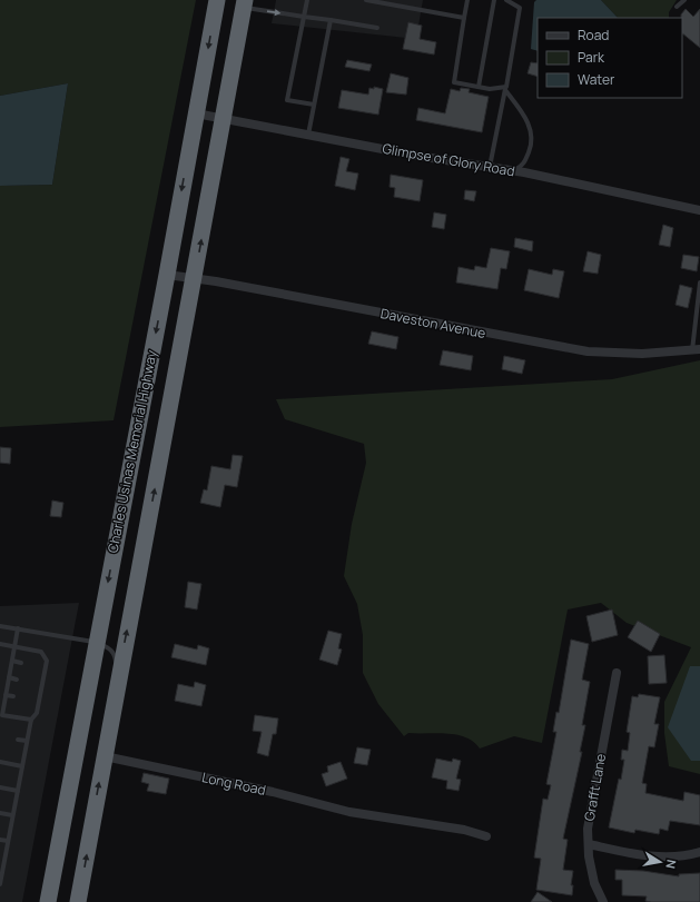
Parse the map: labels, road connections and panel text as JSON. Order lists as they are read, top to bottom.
{
  "streets": {
    "highway": ["Charles Usinas Memorial Highway"],
    "street": [
      "Glimpse of Glory Road",
      "Daveston Avenue",
      "Long Road",
      "Grafft Lane"
    ]
  },
  "crossings": [
    ["Glimpse of Glory Road", "Charles Usinas Memorial Highway"],
    ["Daveston Avenue", "Charles Usinas Memorial Highway"],
    ["Charles Usinas Memorial Highway", "Long Road"]
  ],
  "legend": ["Road", "Park", "Water"],
  "north": "right"
}
